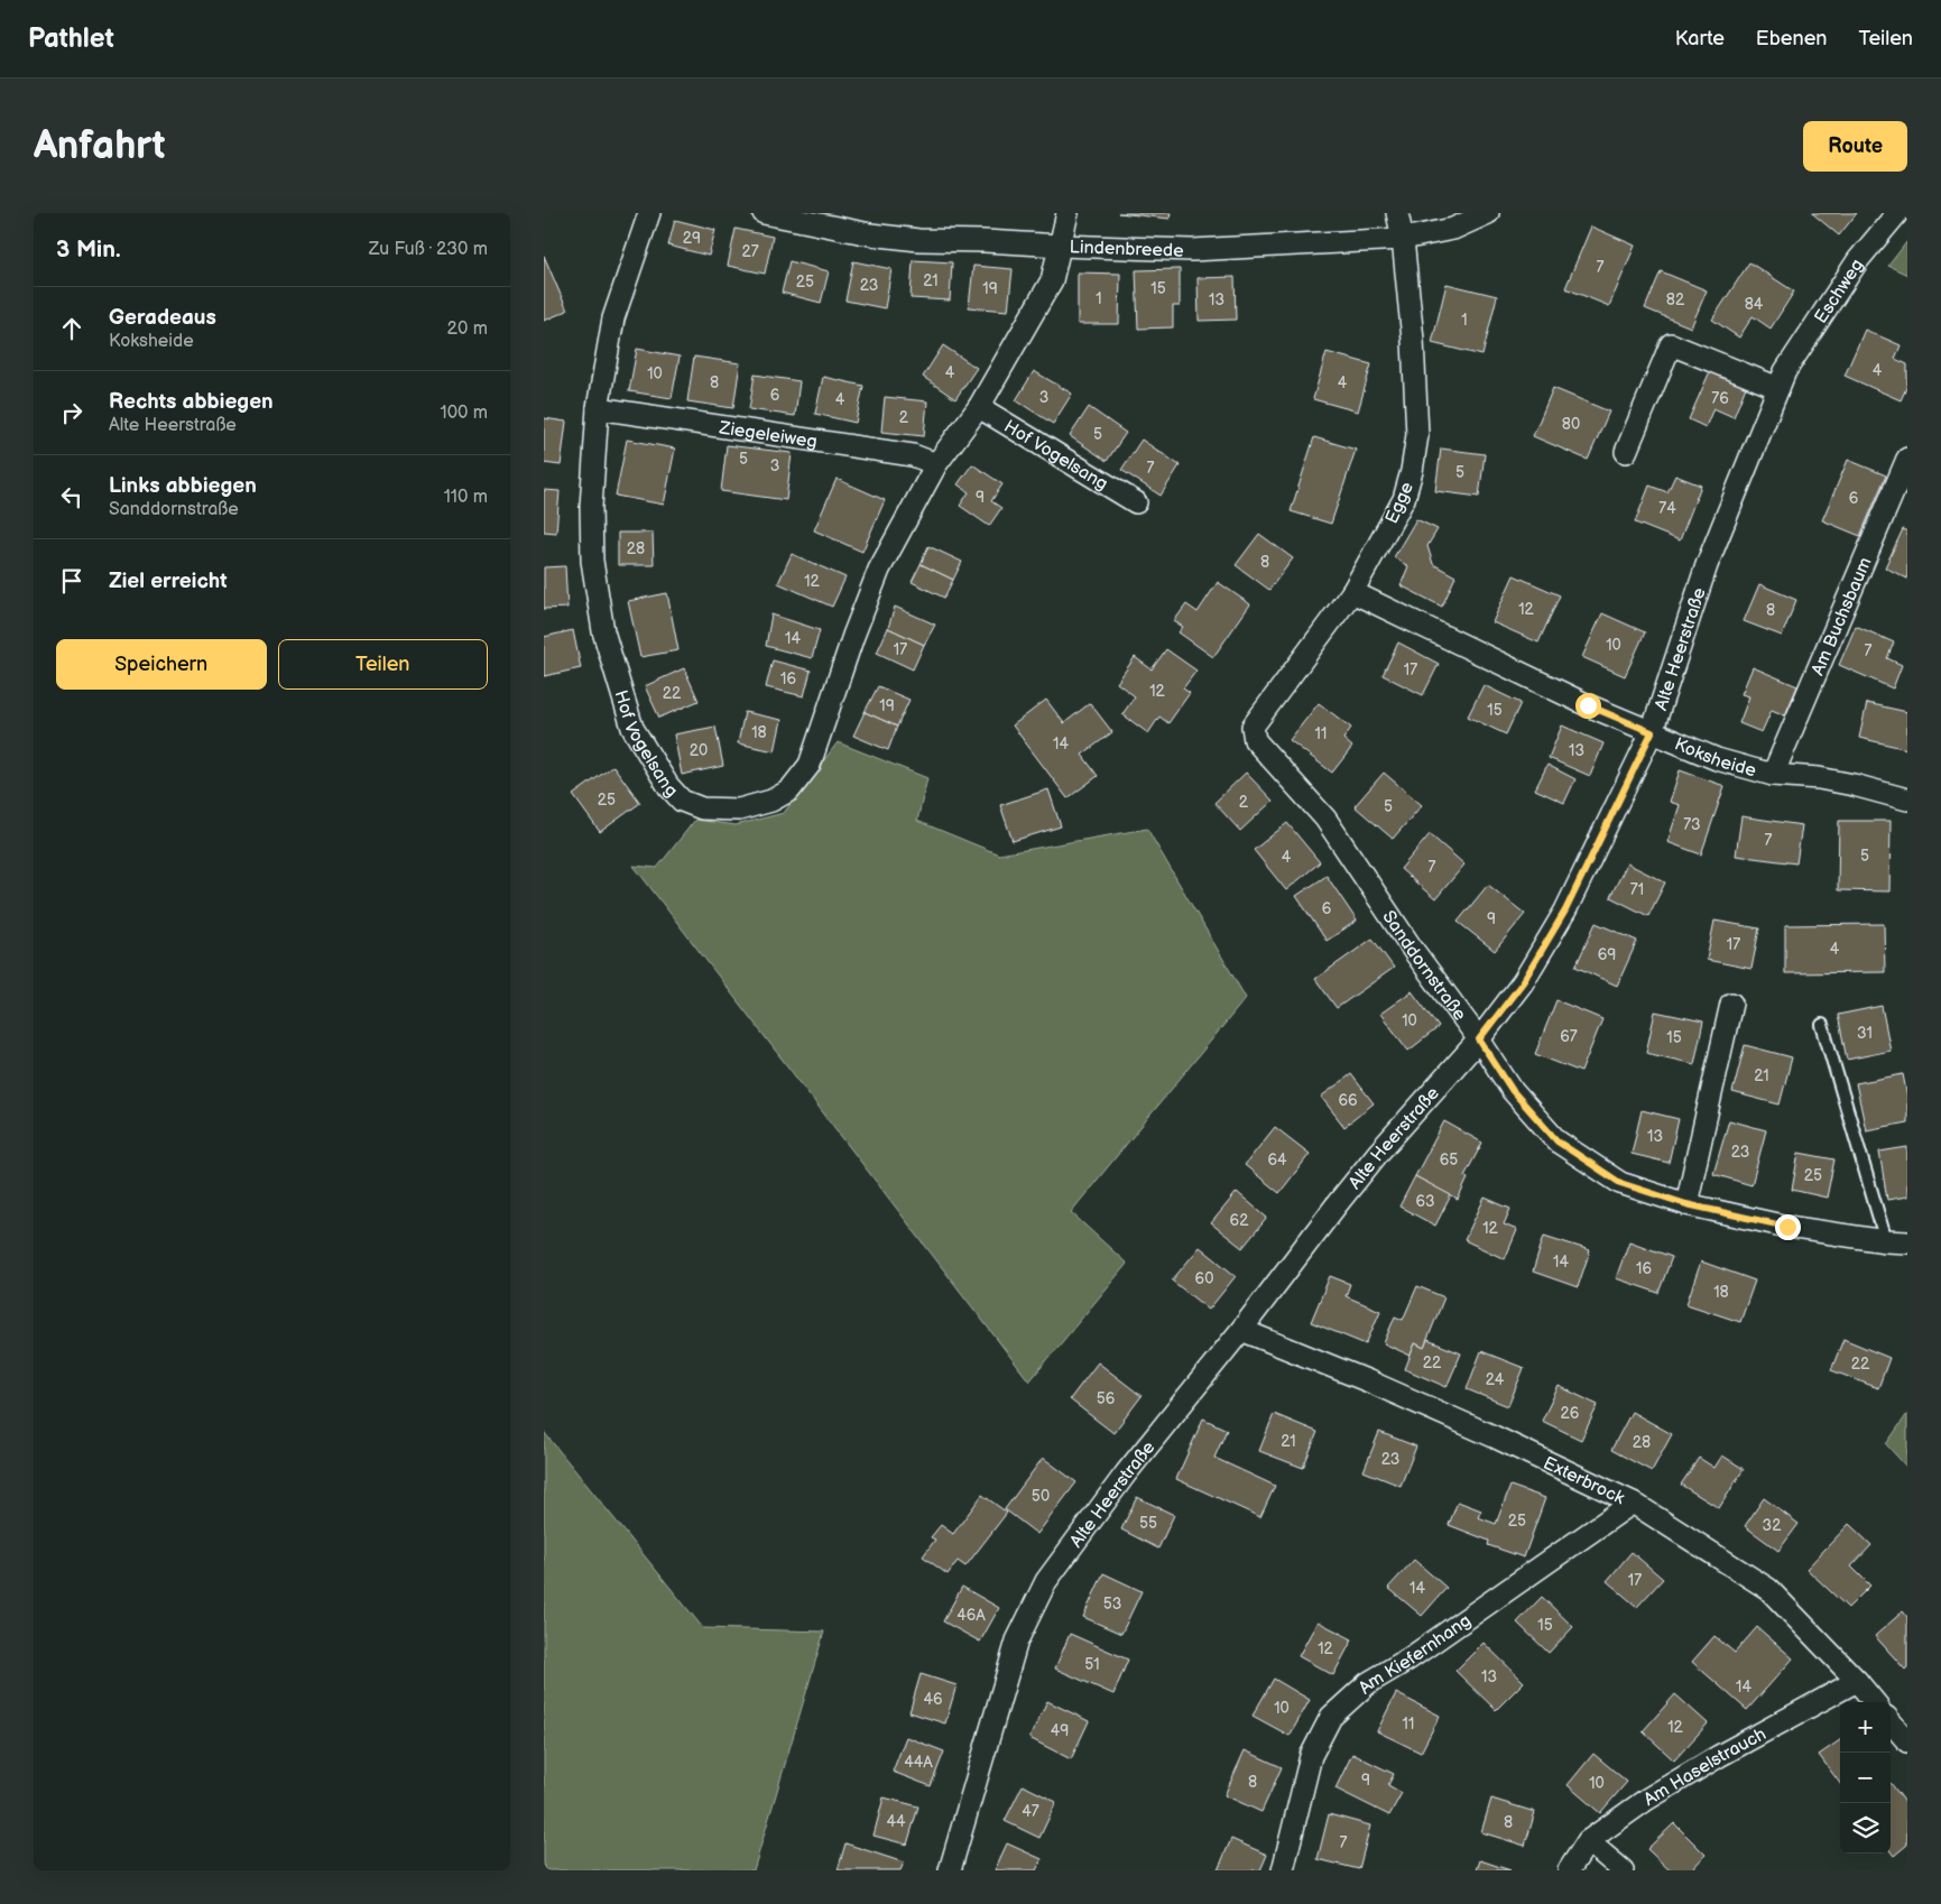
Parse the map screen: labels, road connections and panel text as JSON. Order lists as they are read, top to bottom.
{
  "streets": {
    "street": [
      "Lindenbreede",
      "Eschweg",
      "Ziegeleiweg",
      "Hof Vogelsang",
      "Egge",
      "Am Buchsbaum",
      "Alte Heerstraße",
      "Koksheide",
      "Sanddornstraße",
      "Exterbrock",
      "Am Kiefernhang",
      "Am Haselstrauch"
    ]
  },
  "crossings": [
    ["Lindenbreede", "Hof Vogelsang"],
    ["Lindenbreede", "Egge"],
    ["Eschweg", "Alte Heerstraße"],
    ["Ziegeleiweg", "Hof Vogelsang"],
    ["Egge", "Koksheide"],
    ["Egge", "Sanddornstraße"],
    ["Am Buchsbaum", "Koksheide"],
    ["Alte Heerstraße", "Koksheide"],
    ["Alte Heerstraße", "Sanddornstraße"],
    ["Alte Heerstraße", "Exterbrock"],
    ["Exterbrock", "Am Kiefernhang"],
    ["Exterbrock", "Am Haselstrauch"]
  ],
  "house_numbers": [
    "29",
    "27",
    "7",
    "21",
    "25",
    "23",
    "19",
    "15",
    "1",
    "13",
    "82",
    "84",
    "1",
    "4",
    "4",
    "10",
    "8",
    "4",
    "6",
    "3",
    "76",
    "4",
    "2",
    "80",
    "5",
    "5",
    "3",
    "7",
    "5",
    "9",
    "6",
    "74",
    "28",
    "8",
    "12",
    "12",
    "8",
    "14",
    "10",
    "17",
    "7",
    "17",
    "16",
    "12",
    "22",
    "19",
    "15",
    "18",
    "11",
    "14",
    "20",
    "13",
    "25",
    "2",
    "5",
    "73",
    "7",
    "5",
    "4",
    "7",
    "71",
    "6",
    "9",
    "17",
    "4",
    "69",
    "10",
    "31",
    "67",
    "15",
    "21",
    "66",
    "13",
    "23",
    "64",
    "65",
    "25",
    "63",
    "62",
    "12",
    "14",
    "16",
    "60",
    "18",
    "22",
    "22",
    "24",
    "56",
    "26",
    "21",
    "28",
    "23",
    "50",
    "25",
    "55",
    "32",
    "17",
    "14",
    "53",
    "46A",
    "15",
    "12",
    "51",
    "13",
    "14",
    "46",
    "10",
    "11",
    "12",
    "49",
    "44A",
    "9",
    "8",
    "10",
    "47",
    "44",
    "8",
    "7"
  ],
  "page": {
    "header": "Pathlet",
    "nav": ["Karte", "Ebenen", "Teilen"],
    "buttons": [
      "Route",
      ["Speichern", "Teilen"]
    ],
    "title": "Anfahrt",
    "heading": ["3 Min.", "Zu Fuß · 230 m"],
    "list": [
      ["Geradeaus", "Koksheide", "20 m"],
      ["Rechts abbiegen", "Alte Heerstraße", "100 m"],
      ["Links abbiegen", "Sanddornstraße", "110 m"],
      "Ziel erreicht"
    ],
    "map_buttons": ["+", "−"]
  }
}
